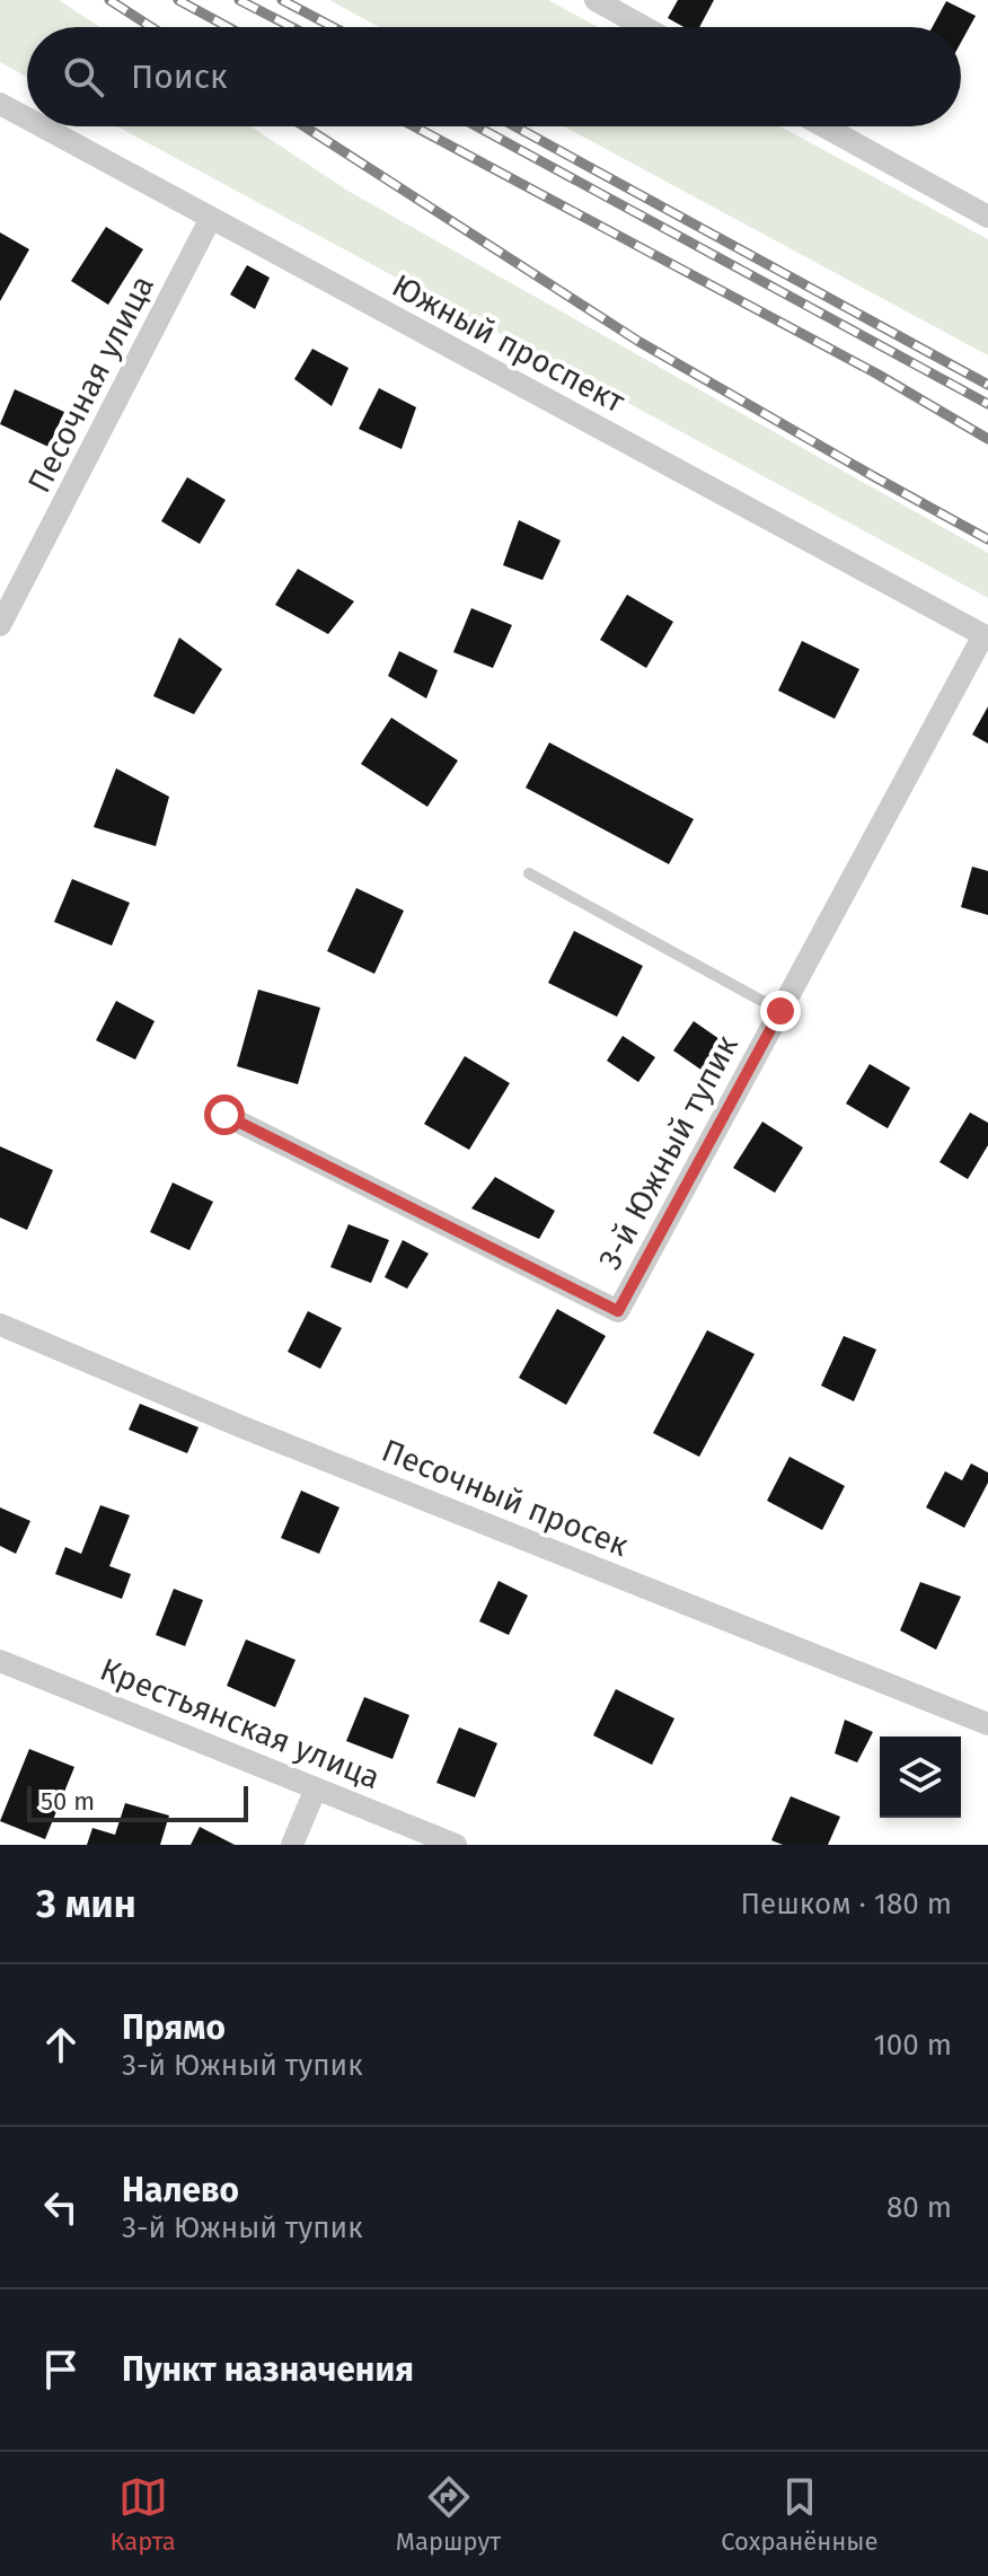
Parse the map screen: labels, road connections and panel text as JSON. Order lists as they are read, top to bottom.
{
  "streets": {
    "street": [
      "Южный проспект",
      "Песочная улица",
      "3-й Южный тупик",
      "Песочный просек",
      "Крестьянская улица"
    ]
  },
  "crossings": [
    ["Южный проспект", "Песочная улица"],
    ["Южный проспект", "3-й Южный тупик"]
  ],
  "scale_bar": "50 m",
  "page": {
    "search": "Поиск",
    "scale": "50 m",
    "heading": ["3 мин", "Пешком · 180 m"],
    "list": [
      ["Прямо", "3-й Южный тупик", "100 m"],
      ["Налево", "3-й Южный тупик", "80 m"],
      "Пункт назначения"
    ],
    "nav": ["Карта", "Маршрут", "Сохранённые"]
  }
}
